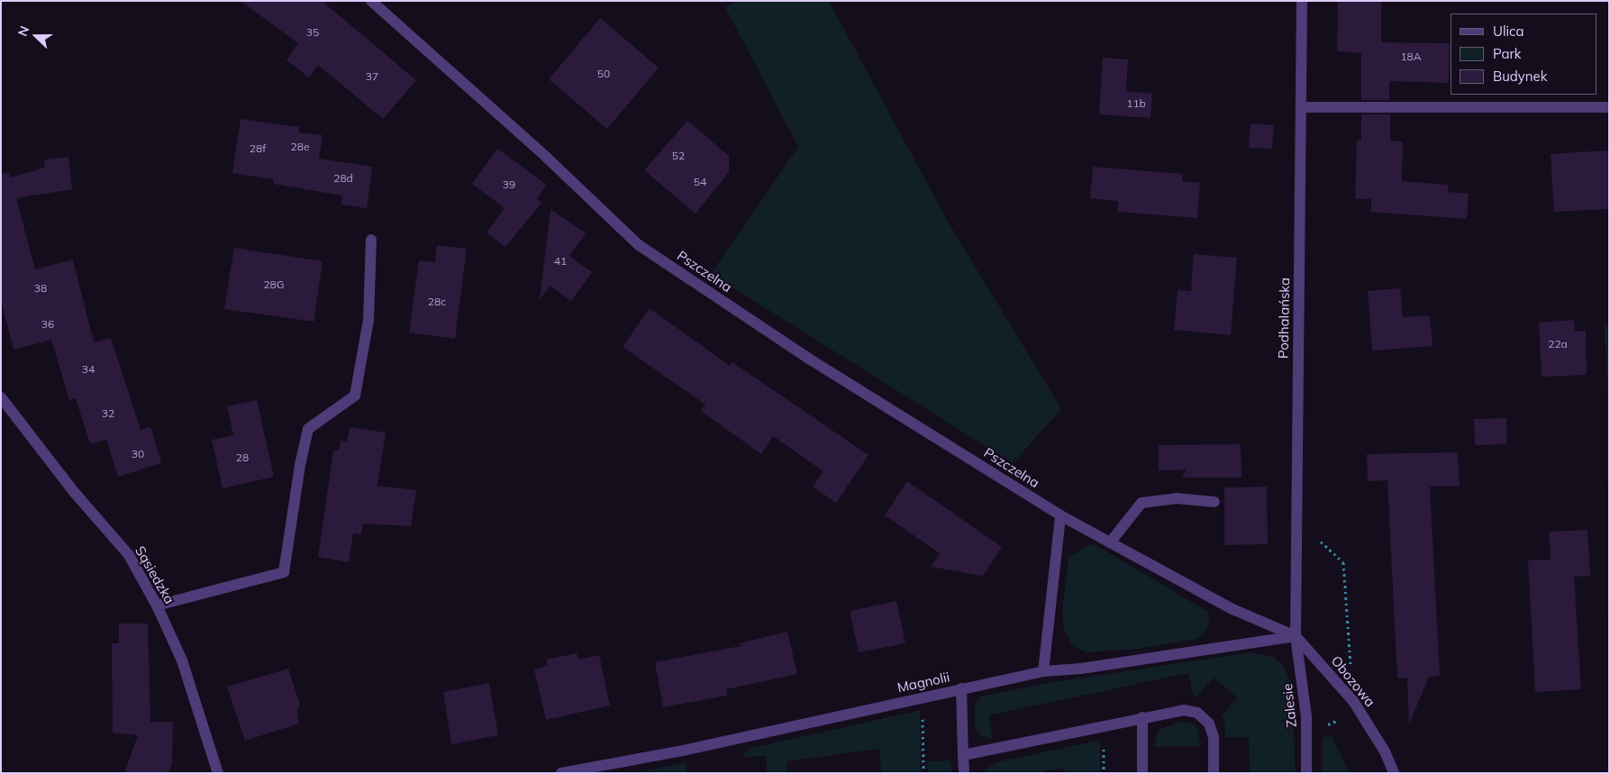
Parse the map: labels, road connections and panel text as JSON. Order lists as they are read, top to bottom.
{
  "streets": {
    "street": [
      "Pszczelna",
      "Podhalańska",
      "Sąsiedzka",
      "Obozowa",
      "Magnolii",
      "Zalesie"
    ]
  },
  "crossings": [
    ["Pszczelna", "Podhalańska"],
    ["Pszczelna", "Obozowa"],
    ["Pszczelna", "Magnolii"],
    ["Pszczelna", "Zalesie"],
    ["Podhalańska", "Obozowa"],
    ["Podhalańska", "Magnolii"],
    ["Podhalańska", "Zalesie"],
    ["Obozowa", "Magnolii"],
    ["Obozowa", "Zalesie"],
    ["Magnolii", "Zalesie"]
  ],
  "house_numbers": [
    "35",
    "18A",
    "50",
    "37",
    "11b",
    "28e",
    "28f",
    "52",
    "28d",
    "54",
    "39",
    "41",
    "28G",
    "38",
    "28c",
    "36",
    "22a",
    "34",
    "32",
    "30",
    "28"
  ],
  "legend": ["Ulica", "Park", "Budynek"],
  "north": "left"
}
